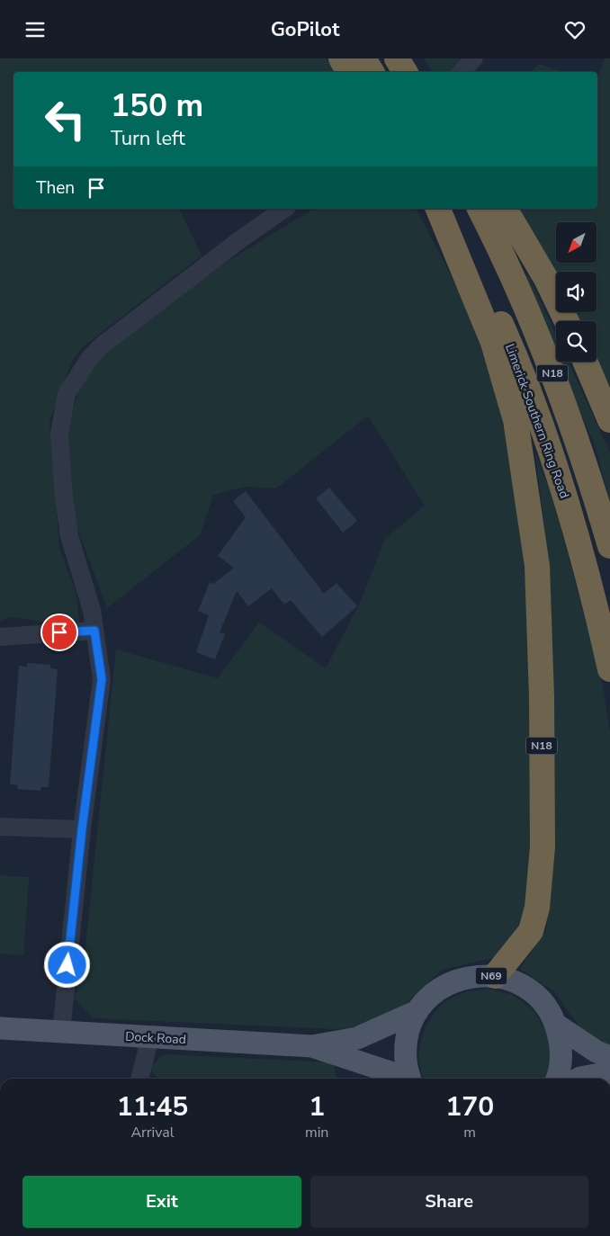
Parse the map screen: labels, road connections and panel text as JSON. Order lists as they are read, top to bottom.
{
  "streets": {
    "highway": ["N18", "Limerick Southern Ring Road"],
    "main road": ["N69", "Dock Road"]
  },
  "crossings": [
    ["N18", "N69"],
    ["N69", "Dock Road"]
  ],
  "north": "bottom left",
  "page": {
    "header": "GoPilot",
    "turn": ["150 m", "Turn left"],
    "then": "Then",
    "eta": [
      "11:45",
      "Arrival",
      "1",
      "min",
      "170",
      "m"
    ],
    "buttons": ["Exit", "Share"]
  }
}
